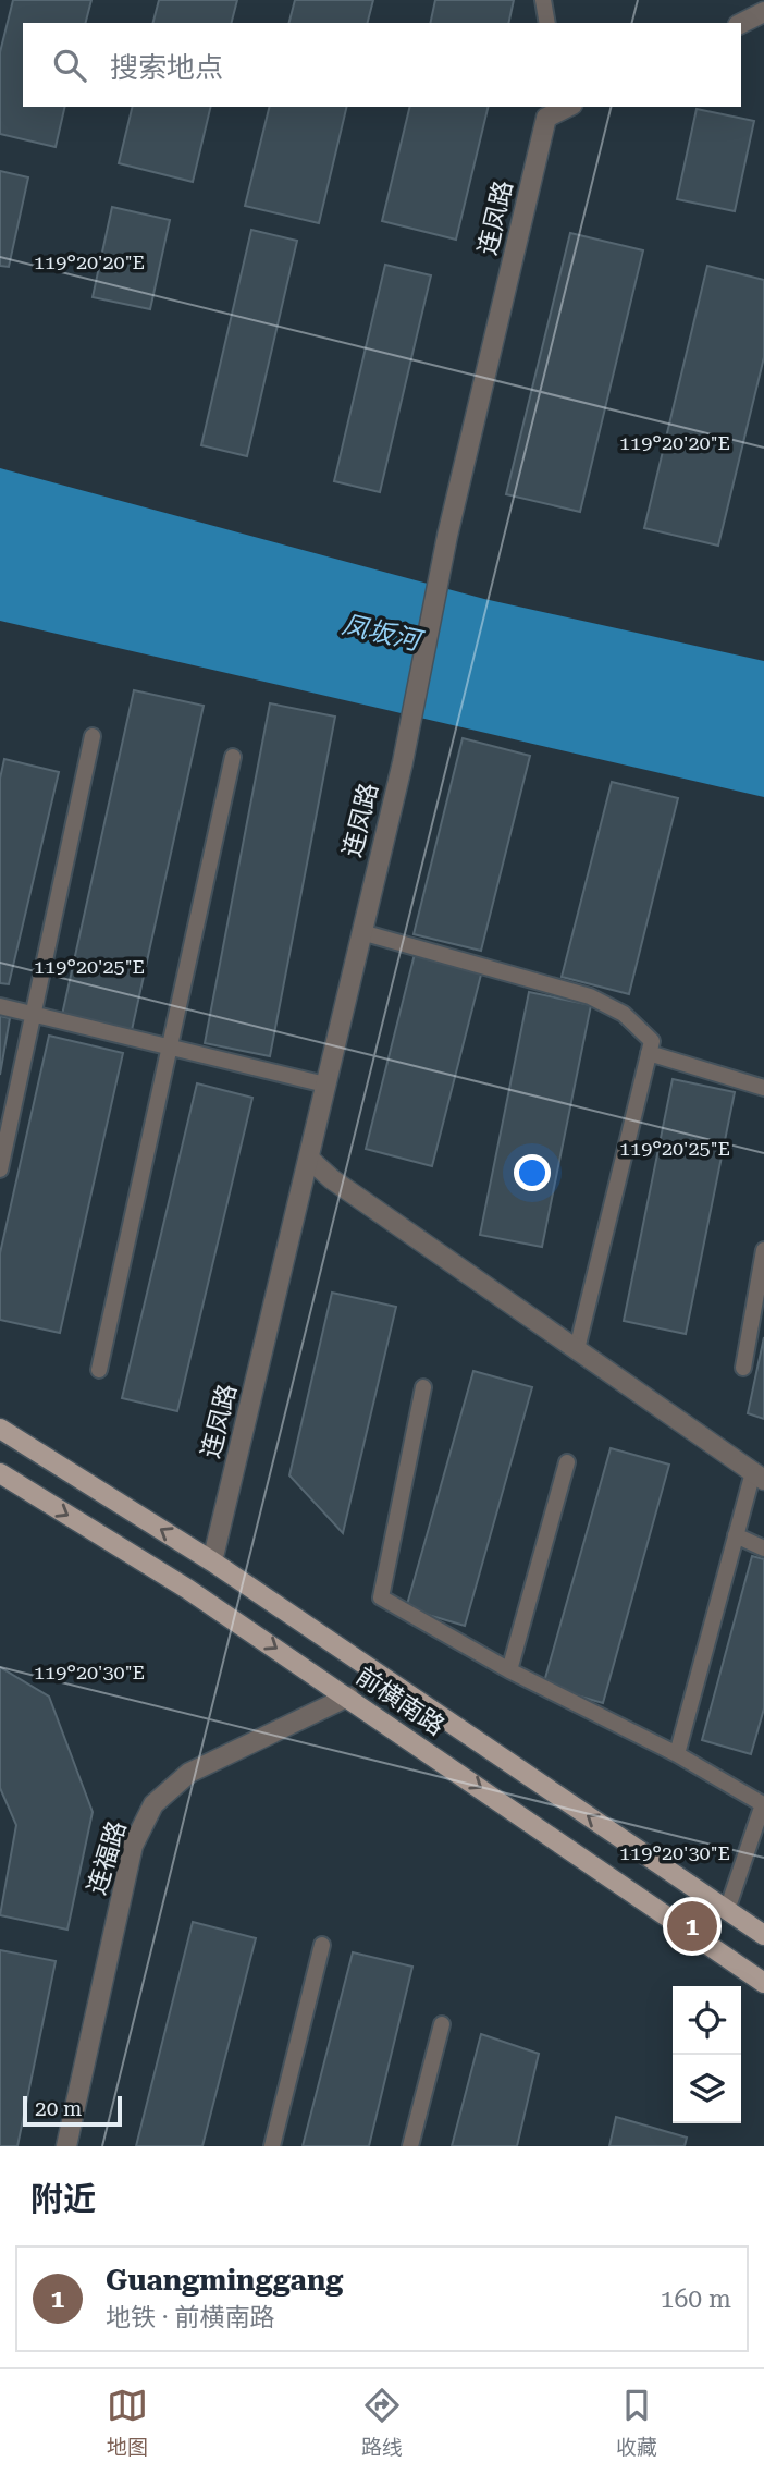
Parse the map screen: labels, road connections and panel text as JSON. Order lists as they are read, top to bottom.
{
  "streets": {
    "main road": ["前横南路"],
    "street": ["连凤路", "连福路"]
  },
  "crossings": [
    ["连凤路", "前横南路"],
    ["前横南路", "连福路"]
  ],
  "water": ["凤坂河"],
  "scale_bar": "20 m",
  "page": {
    "search": "搜索地点",
    "pins": "1",
    "scale": "20 m",
    "heading": "附近",
    "list": [
      {
        "mark": "1",
        "name": "Guangminggang",
        "note": "地铁 · 前横南路",
        "value": "160 m"
      }
    ],
    "nav": ["地图", "路线", "收藏"]
  },
  "coordinates": ["119°20'20\"E", "119°20'25\"E", "119°20'30\"E"]
}
